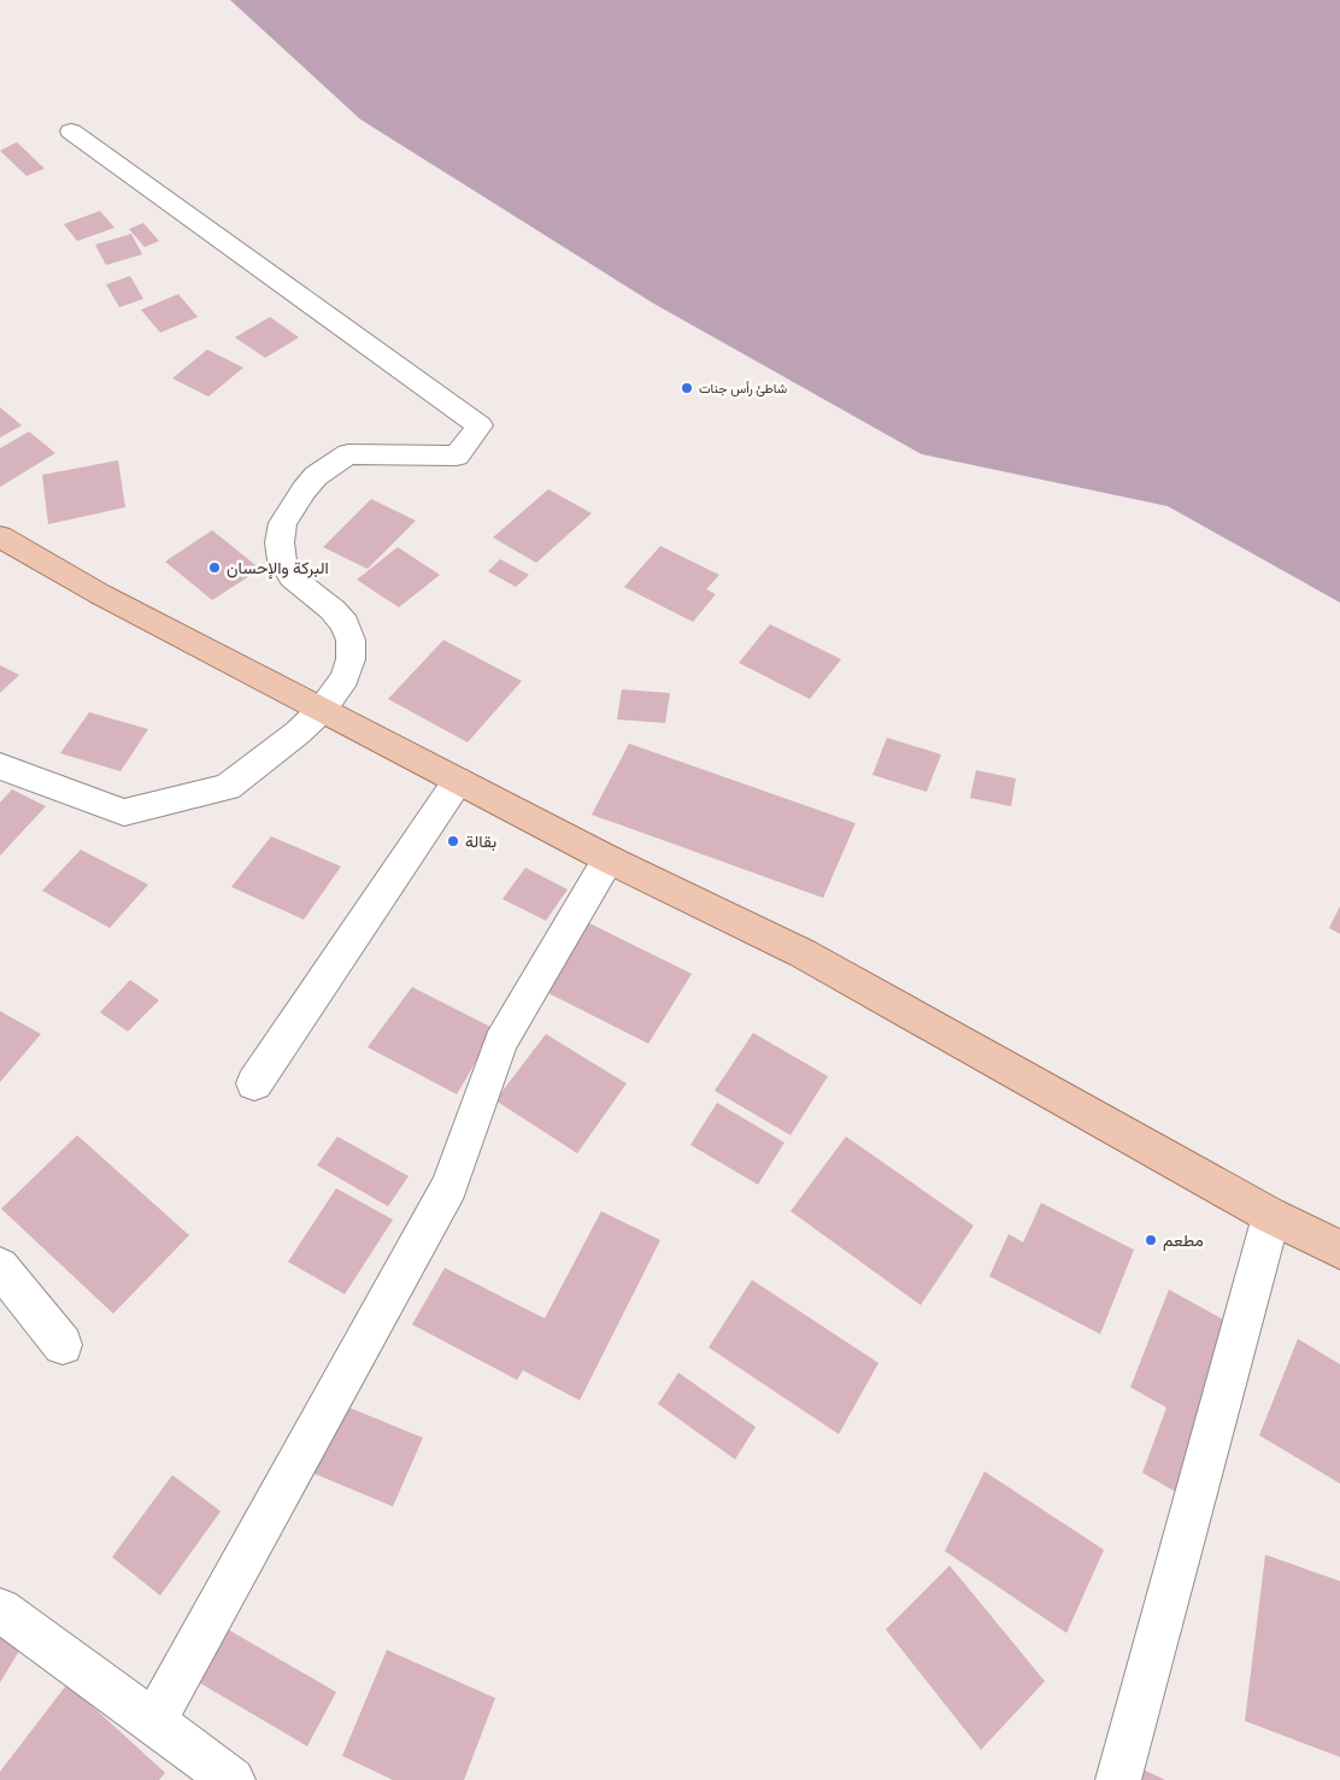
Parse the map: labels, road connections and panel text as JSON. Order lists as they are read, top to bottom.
{
  "places": [
    "شاطئ رأس جنات",
    "البركة والإحسان",
    "بقالة",
    "مطعم"
  ]
}
